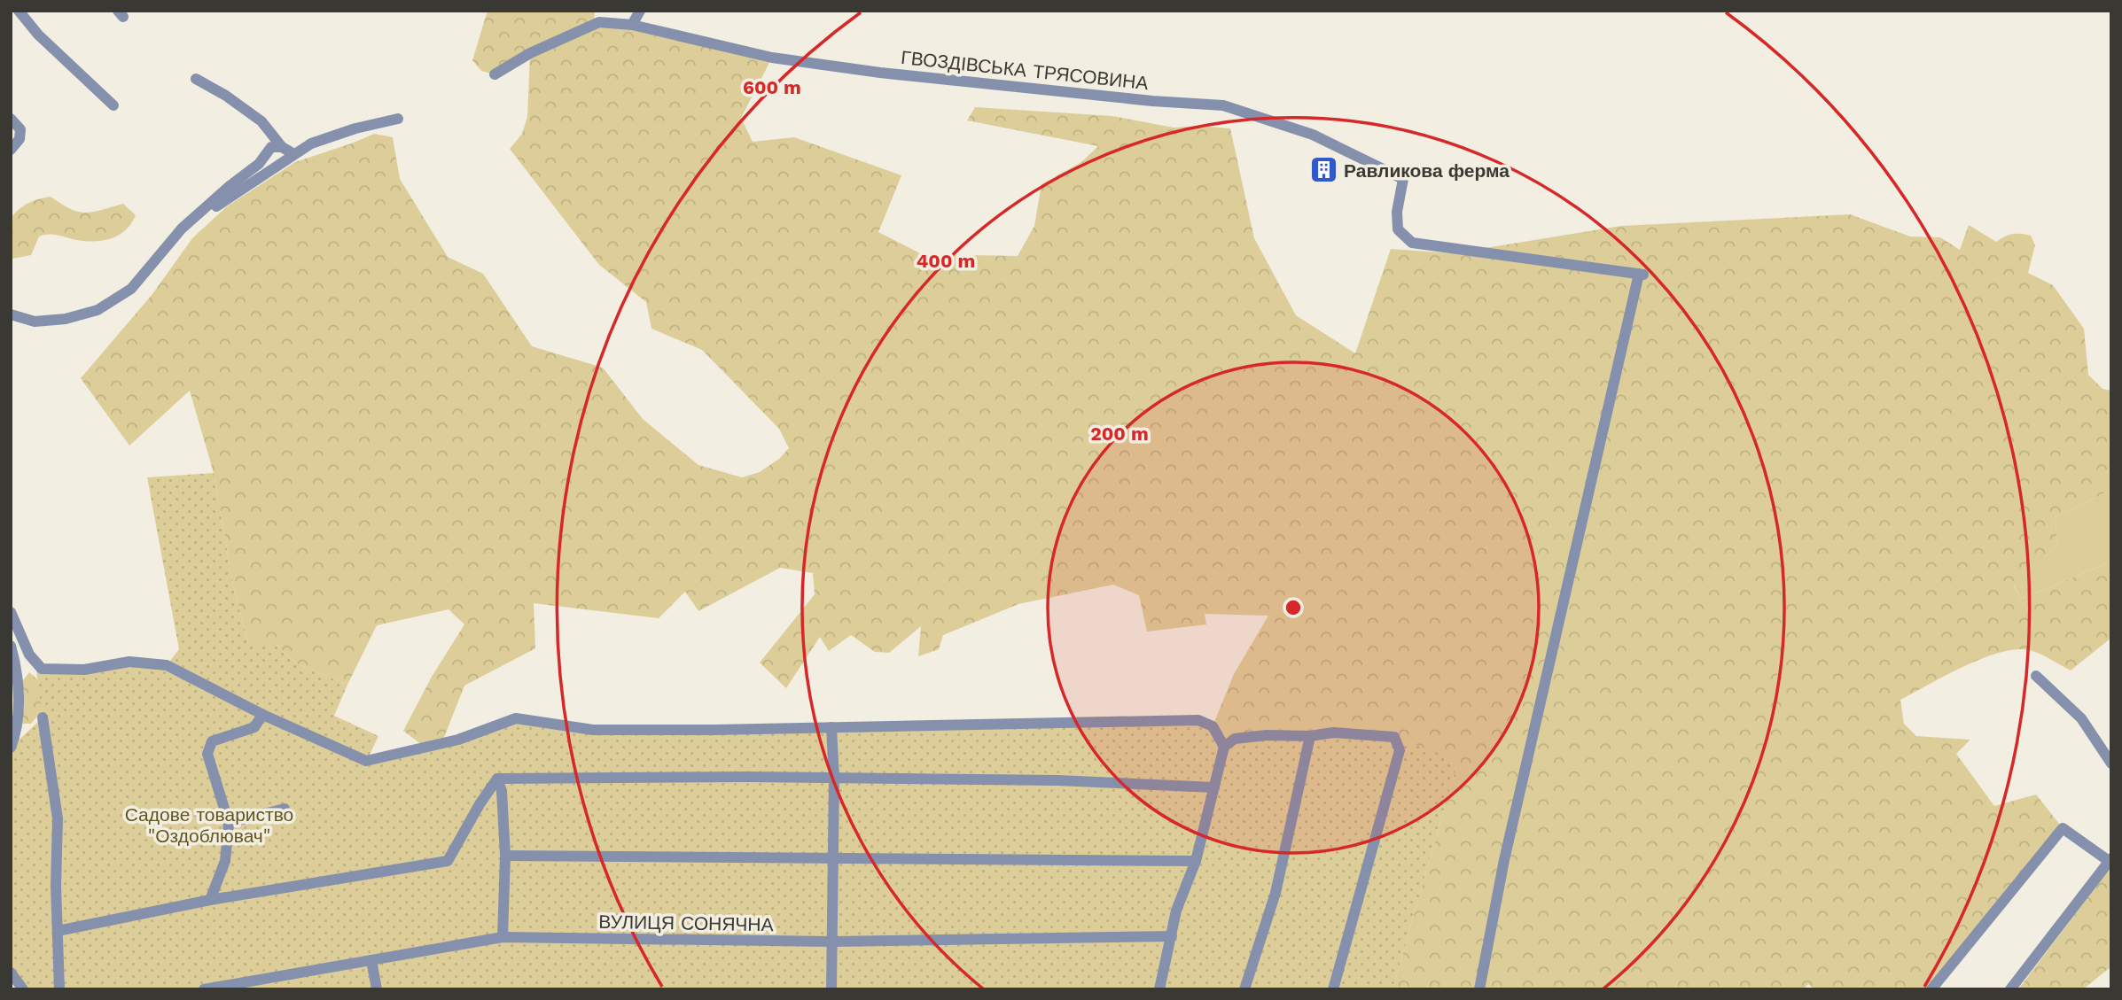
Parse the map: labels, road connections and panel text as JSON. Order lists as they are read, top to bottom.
{
  "streets": {
    "street": ["ГВОЗДІВСЬКА ТРЯСОВИНА", "ВУЛИЦЯ СОНЯЧНА"]
  },
  "parks": ["Садове товариство \"Оздоблювач\""],
  "places": {
    "building": ["Равликова ферма"]
  },
  "rings": ["600 m", "400 m", "200 m"]
}
